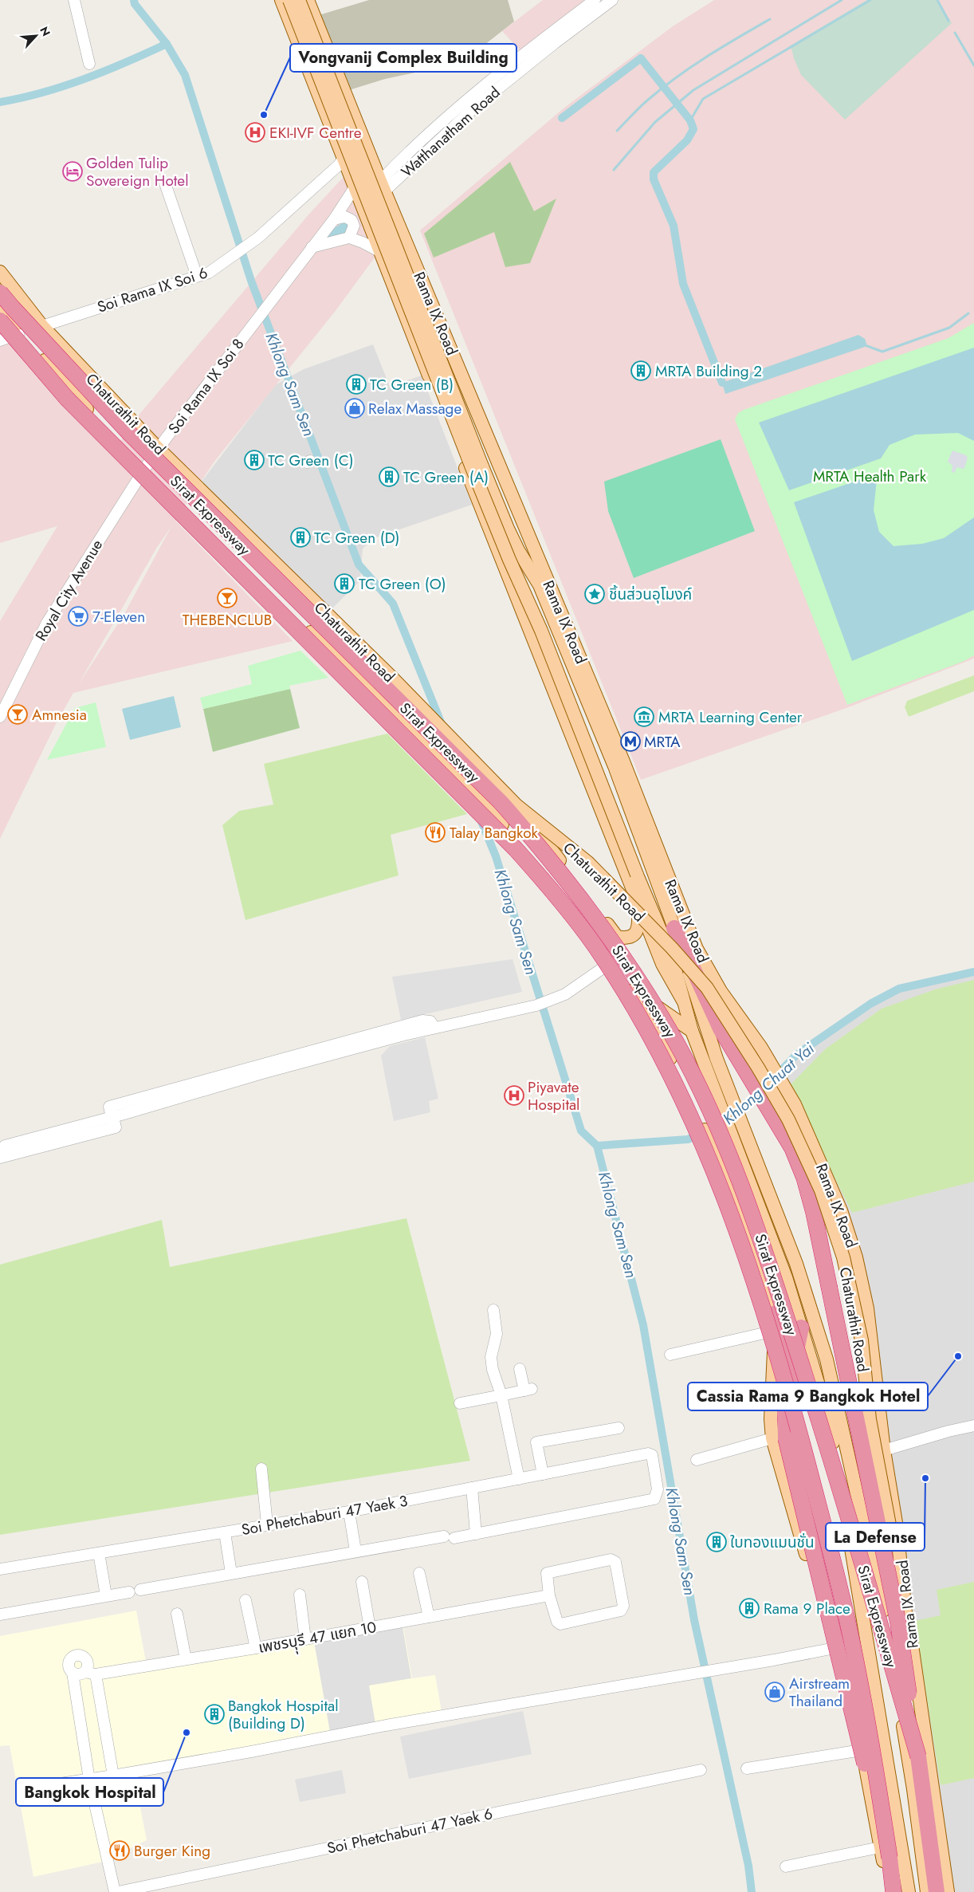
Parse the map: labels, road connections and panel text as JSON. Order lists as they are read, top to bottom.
{
  "streets": {
    "highway": ["Sirat Expressway"],
    "main road": ["Rama IX Road", "Chaturathit Road"],
    "street": [
      "Watthanatham Road",
      "Soi Rama IX Soi 6",
      "Soi Rama IX Soi 8",
      "Royal City Avenue",
      "Soi Phetchaburi 47 Yaek 3",
      "เพชรบุุรี 47 แยก 10",
      "Soi Phetchaburi 47 Yaek 6"
    ]
  },
  "crossings": [
    ["Watthanatham Road", "Rama IX Road"],
    ["Soi Rama IX Soi 6", "Rama IX Road"],
    ["Soi Rama IX Soi 6", "Chaturathit Road"],
    ["Rama IX Road", "Soi Rama IX Soi 8"],
    ["Rama IX Road", "Chaturathit Road"],
    ["Soi Rama IX Soi 8", "Chaturathit Road"],
    ["Soi Rama IX Soi 8", "Royal City Avenue"],
    ["Chaturathit Road", "Royal City Avenue"]
  ],
  "water": ["Khlong Sam Sen", "Khlong Chuat Yai"],
  "parks": ["MRTA Health Park"],
  "places": {
    "other": [
      "Vongvanij Complex Building",
      "Cassia Rama 9 Bangkok Hotel",
      "La Defense",
      "Bangkok Hospital"
    ],
    "hospital": ["EKI-IVF Centre", "Piyavate Hospital"],
    "hotel": ["Golden Tulip Sovereign Hotel"],
    "building": [
      "MRTA Building 2",
      "TC Green (B)",
      "TC Green (C)",
      "TC Green (A)",
      "TC Green (D)",
      "TC Green (O)",
      "ใบทองแมนชั่น",
      "Rama 9 Place",
      "Bangkok Hospital (Building D)"
    ],
    "shop": ["Relax Massage", "Airstream Thailand"],
    "place": ["ชิ้นส่วนอุโมงค์"],
    "bar": ["THEBENCLUB", "Amnesia"],
    "supermarket": ["7-Eleven"],
    "museum": ["MRTA Learning Center"],
    "metro station": ["MRTA"],
    "restaurant": ["Talay Bangkok", "Burger King"]
  },
  "north": "top right"
}
